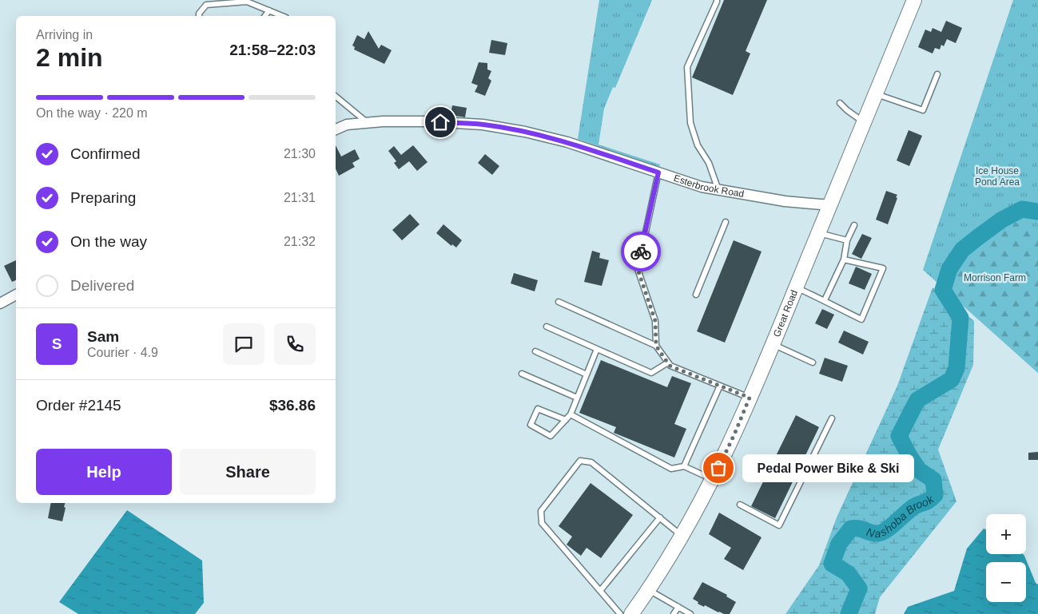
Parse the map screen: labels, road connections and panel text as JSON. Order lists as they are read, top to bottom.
{
  "streets": {
    "main road": ["Great Road"],
    "street": ["Esterbrook Road"]
  },
  "crossings": [
    ["Esterbrook Road", "Great Road"]
  ],
  "water": ["Nashoba Brook"],
  "parks": ["Ice House Pond Area", "Morrison Farm"],
  "places": ["Pedal Power Bike & Ski"],
  "page": {
    "heading": ["2 min", "Arriving in", "21:58–22:03"],
    "panel": [
      "Sam",
      "Courier · 4.9",
      "Order #2145",
      "$36.86"
    ],
    "bar": "On the way · 220 m",
    "list": [
      ["Confirmed", "21:30"],
      ["Preparing", "21:31"],
      ["On the way", "21:32"],
      "Delivered"
    ],
    "round": "S",
    "buttons": ["Help", "Share"],
    "bubble": "Pedal Power Bike & Ski",
    "map_buttons": ["+", "−"]
  }
}
